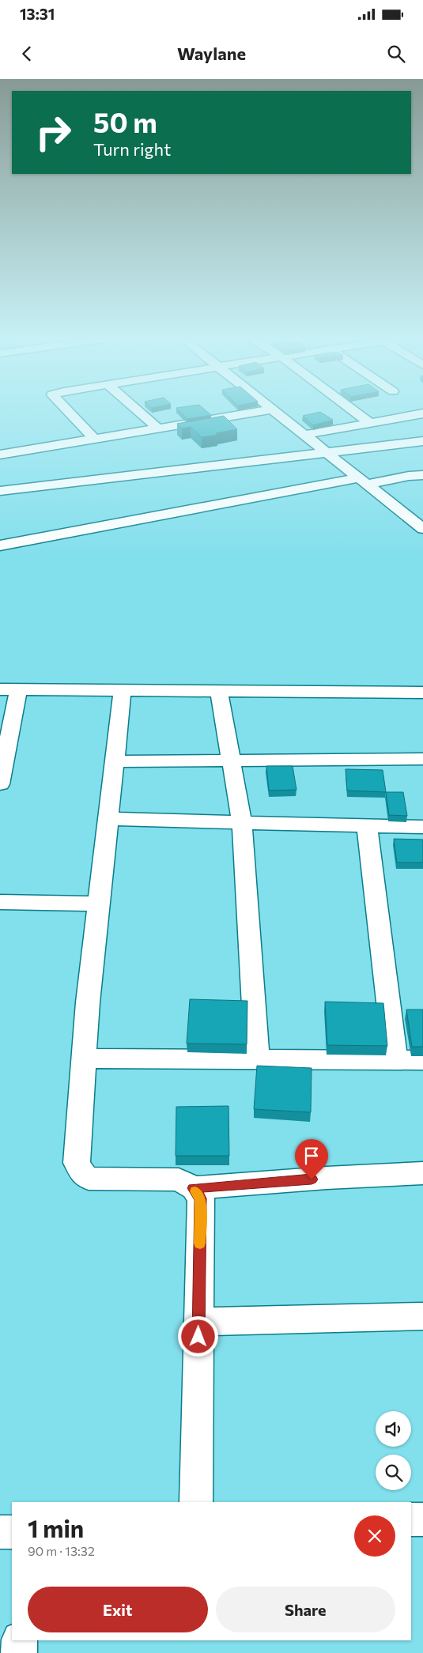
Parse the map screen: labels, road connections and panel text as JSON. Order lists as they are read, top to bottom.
{
  "page": {
    "status": "13:31",
    "header": "Waylane",
    "turn": ["50 m", "Turn right"],
    "heading": ["1 min", "90 m · 13:32"],
    "buttons": ["Exit", "Share"]
  }
}
